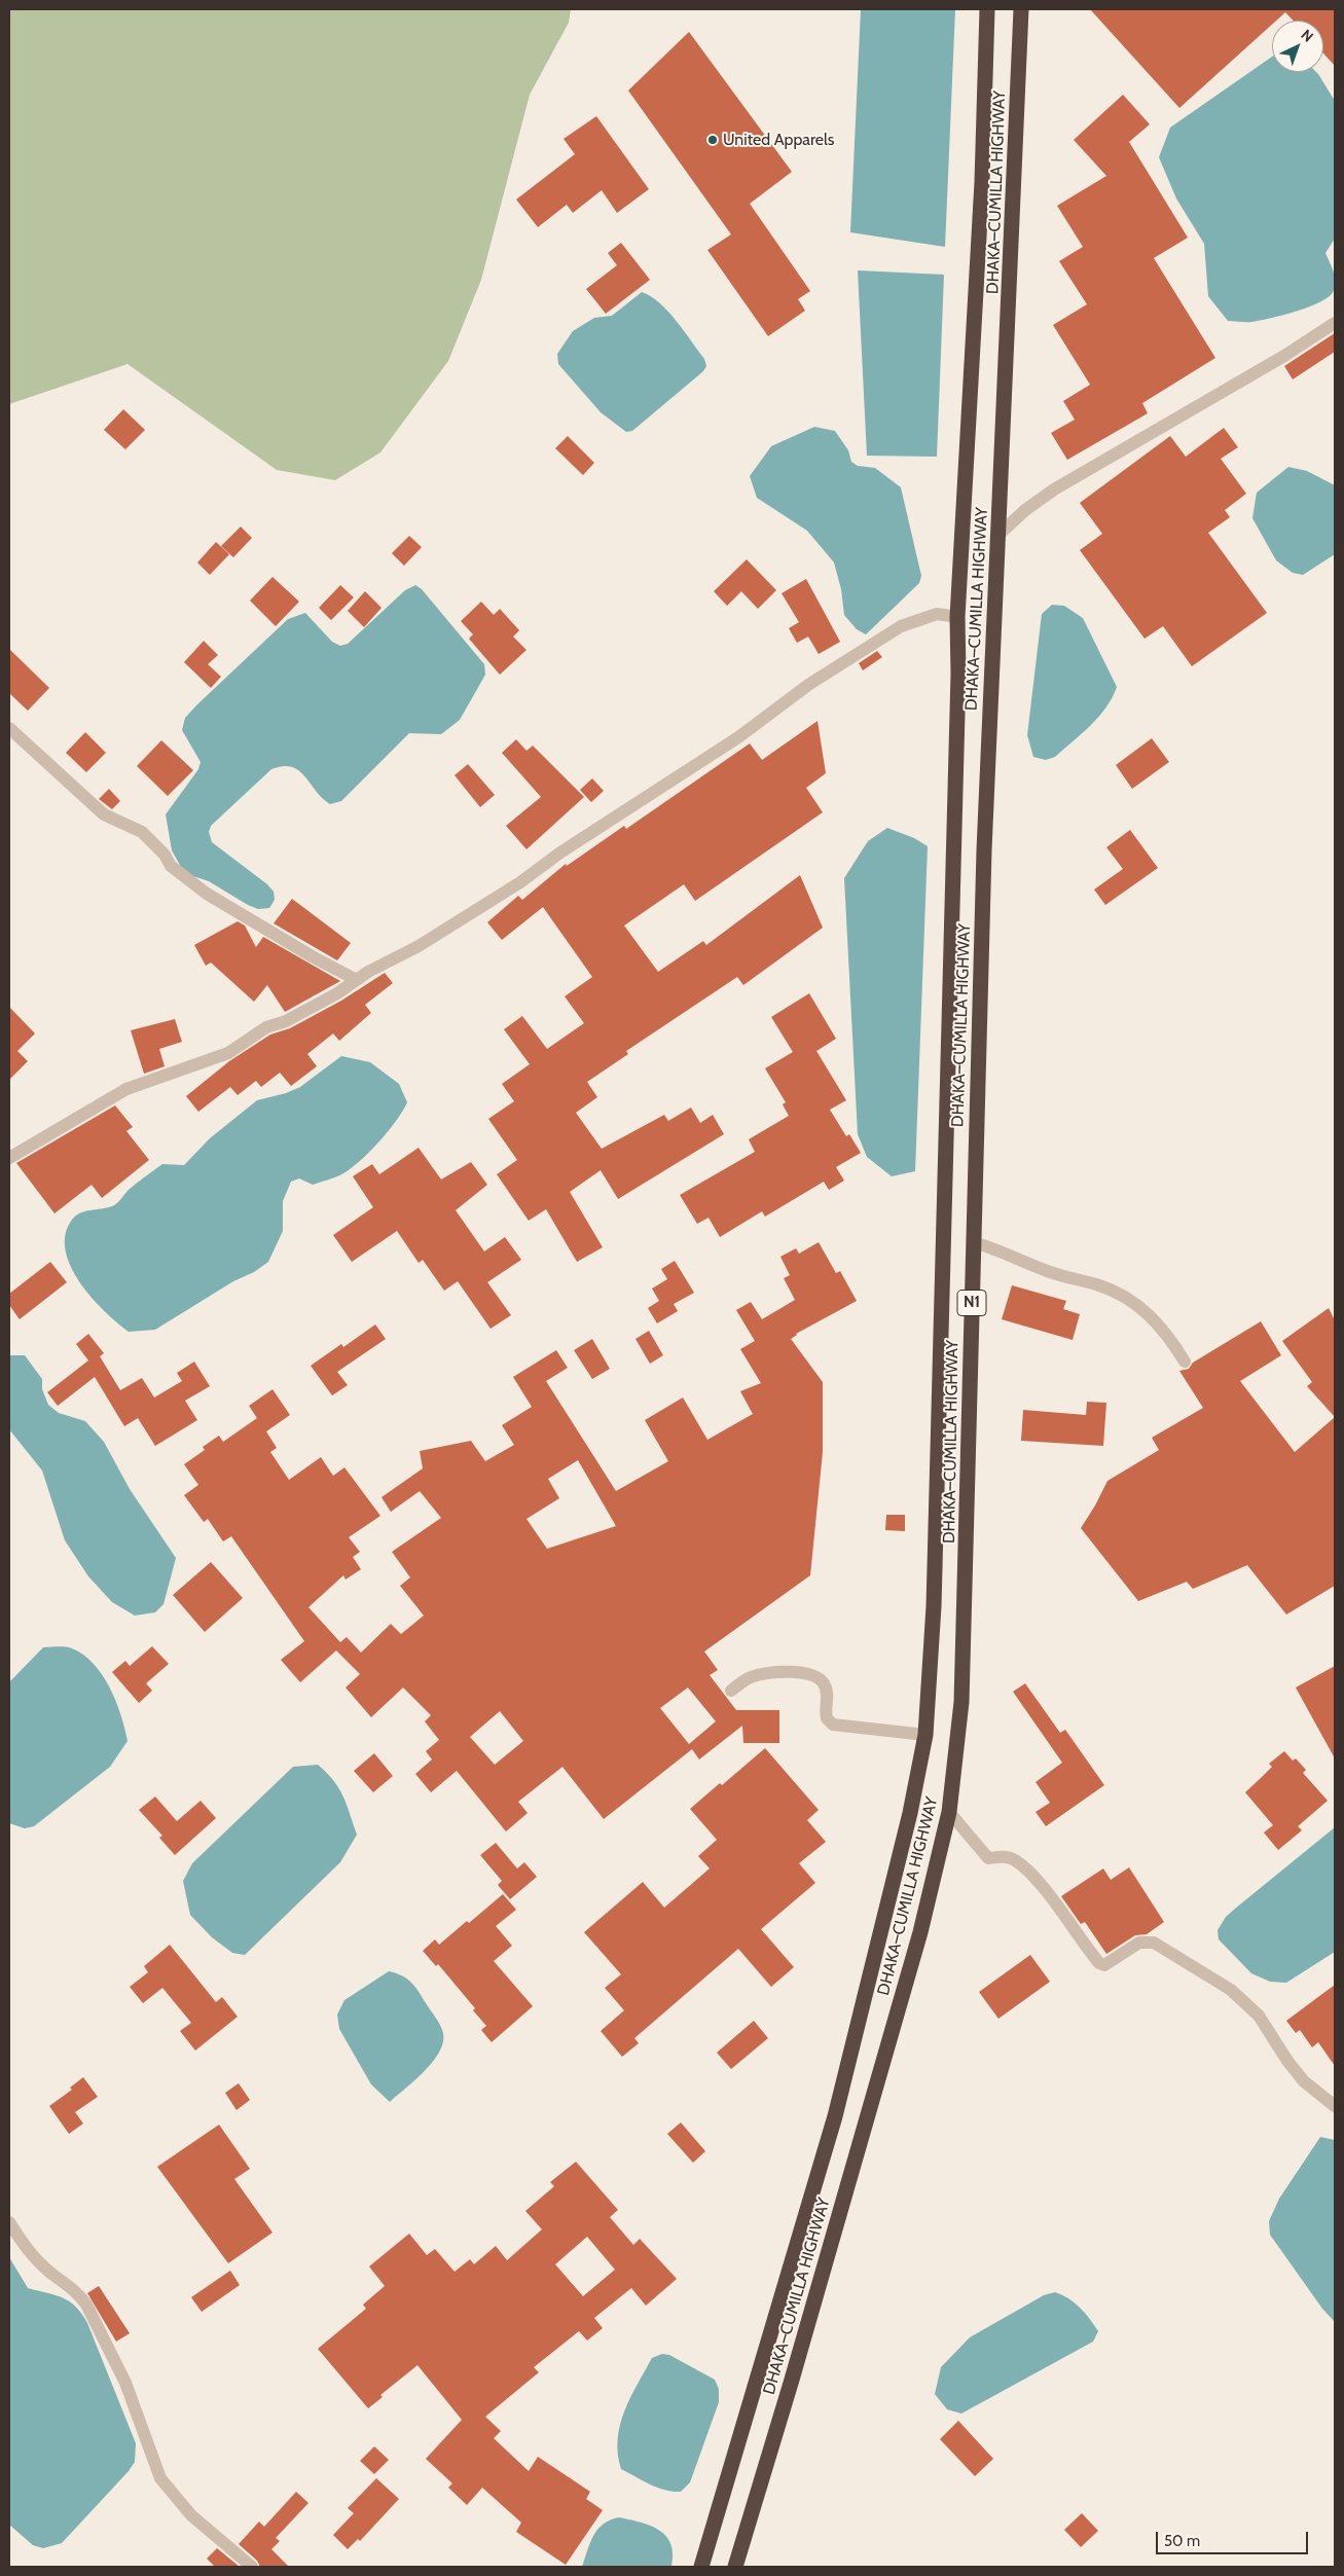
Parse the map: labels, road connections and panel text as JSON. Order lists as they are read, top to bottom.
{
  "streets": {
    "highway": ["DHAKA–CUMILLA HIGHWAY", "N1"]
  },
  "places": ["United Apparels"],
  "scale_bar": "50 m",
  "north": "top right"
}
